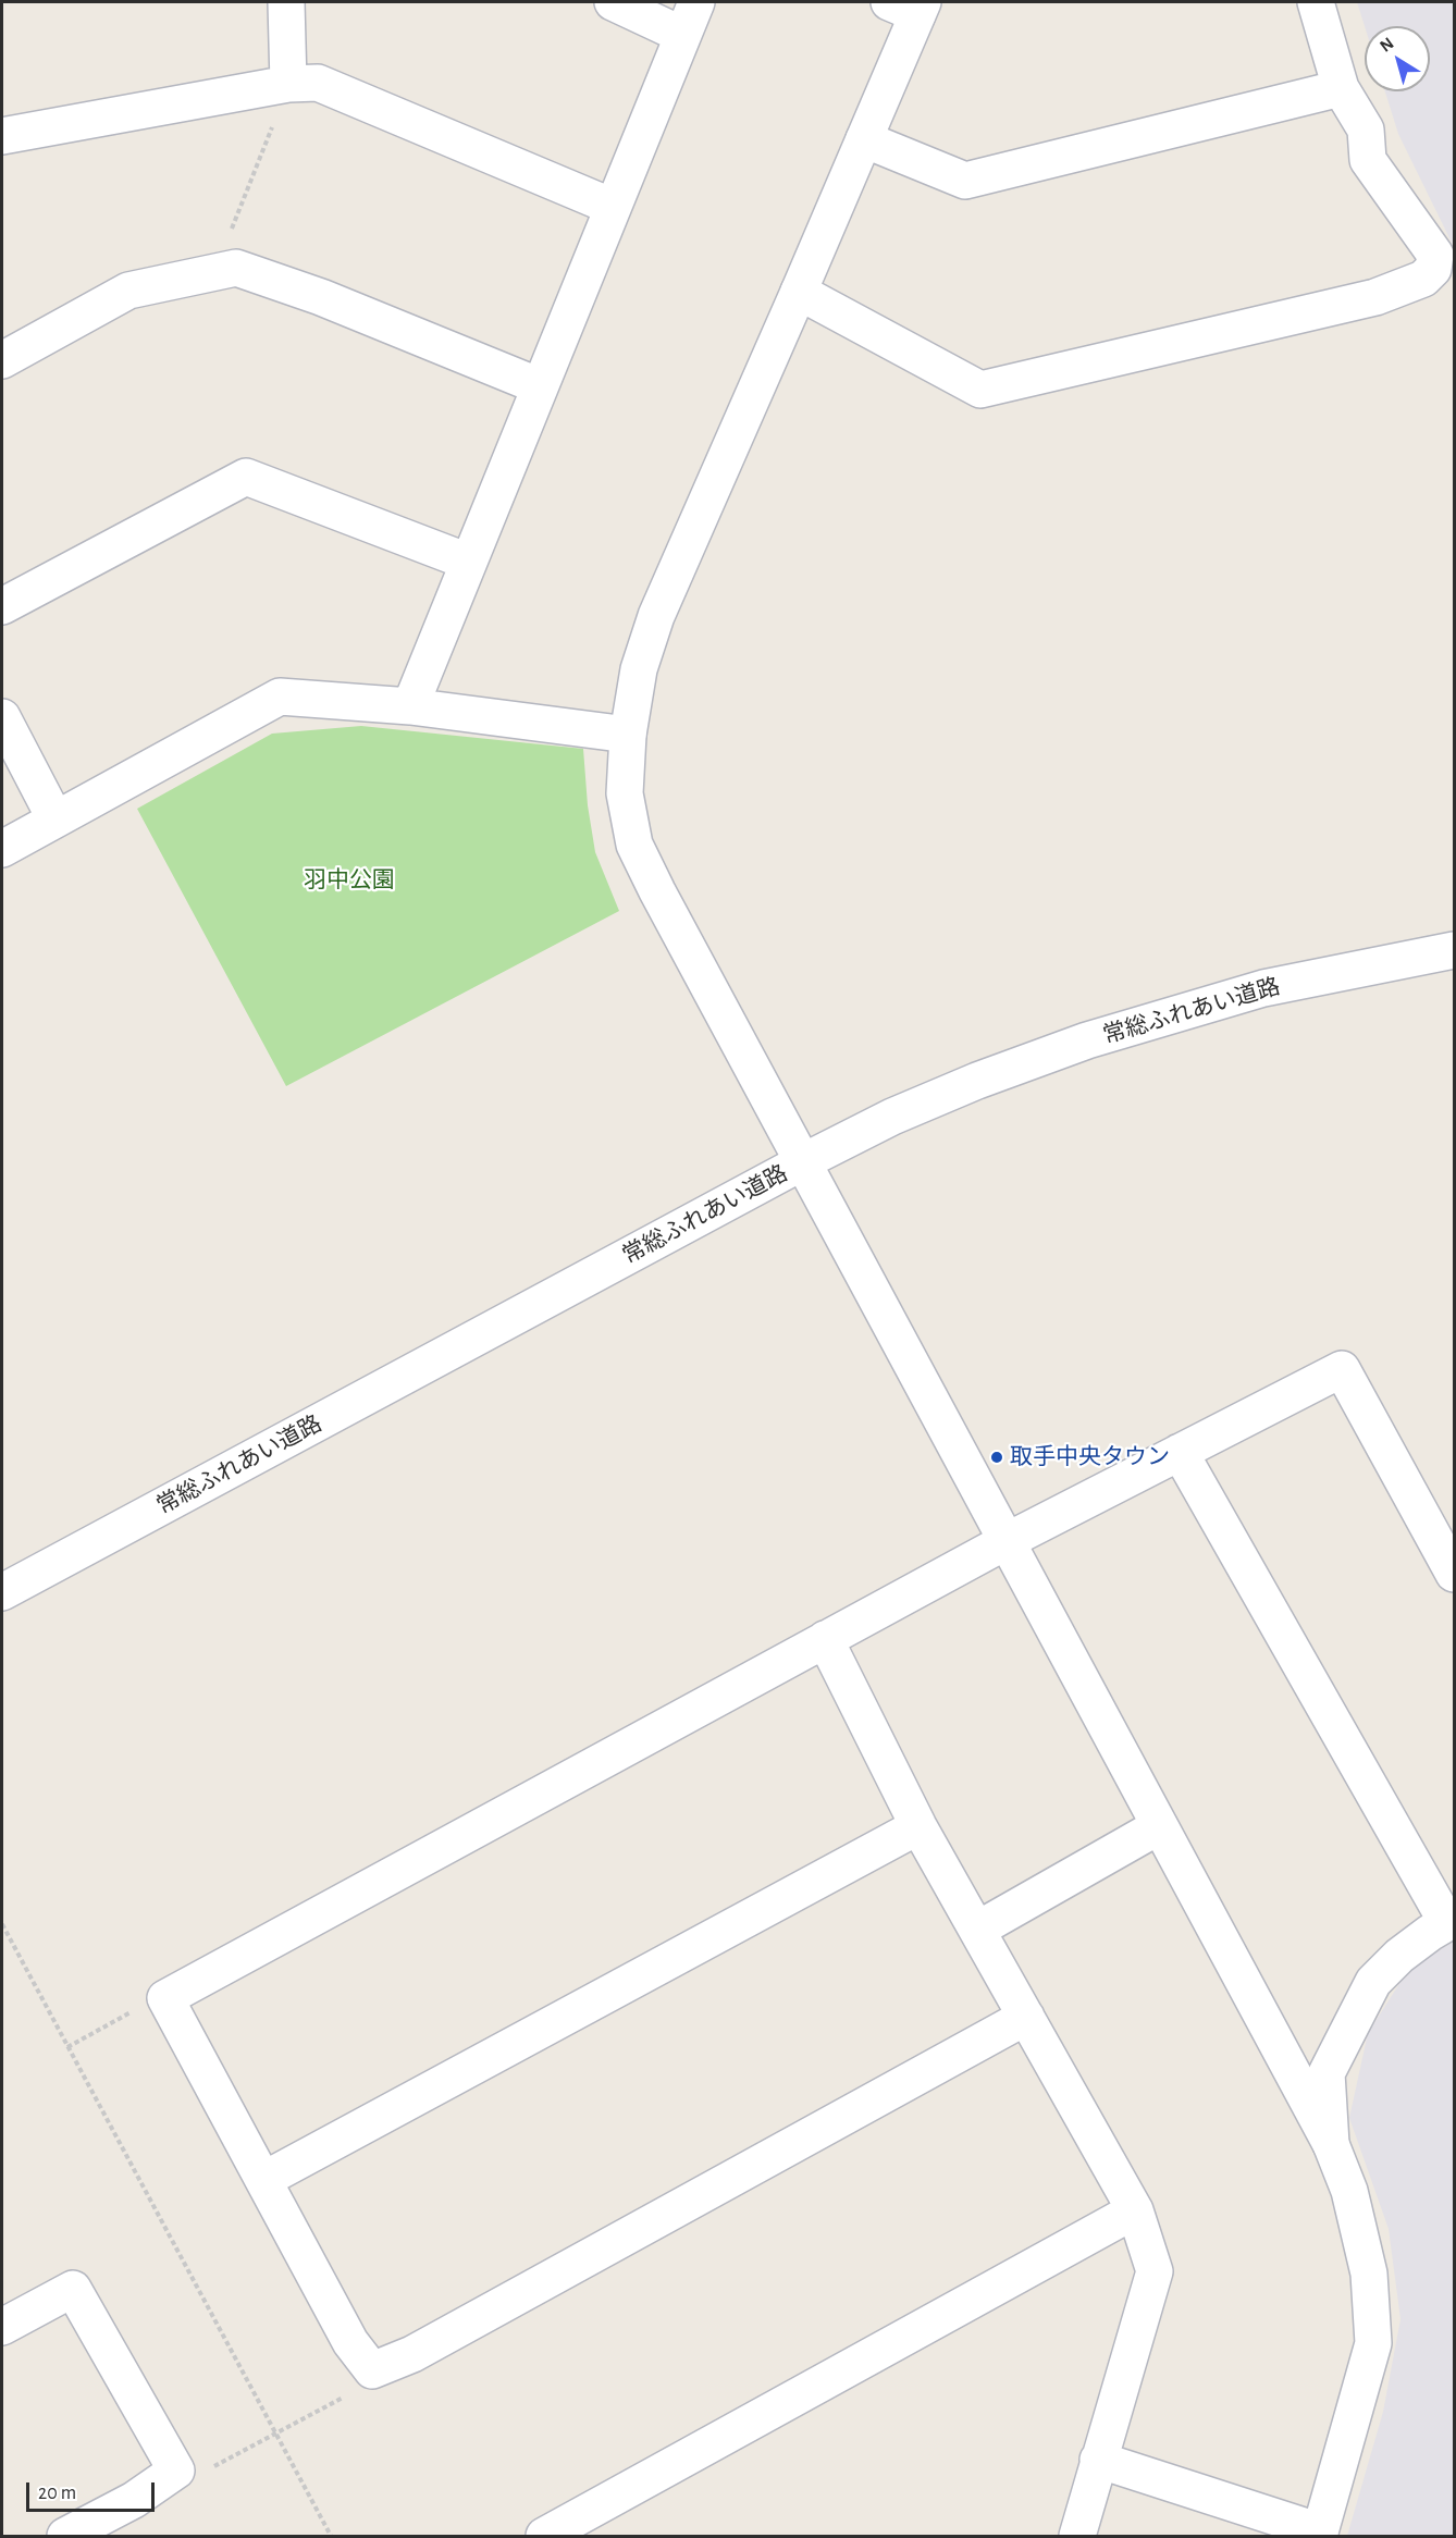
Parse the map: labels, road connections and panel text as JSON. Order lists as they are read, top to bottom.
{
  "streets": {
    "street": ["常総ふれあい道路"]
  },
  "parks": ["羽中公園"],
  "places": ["取手中央タウン"],
  "scale_bar": "20 m",
  "north": "top left"
}
